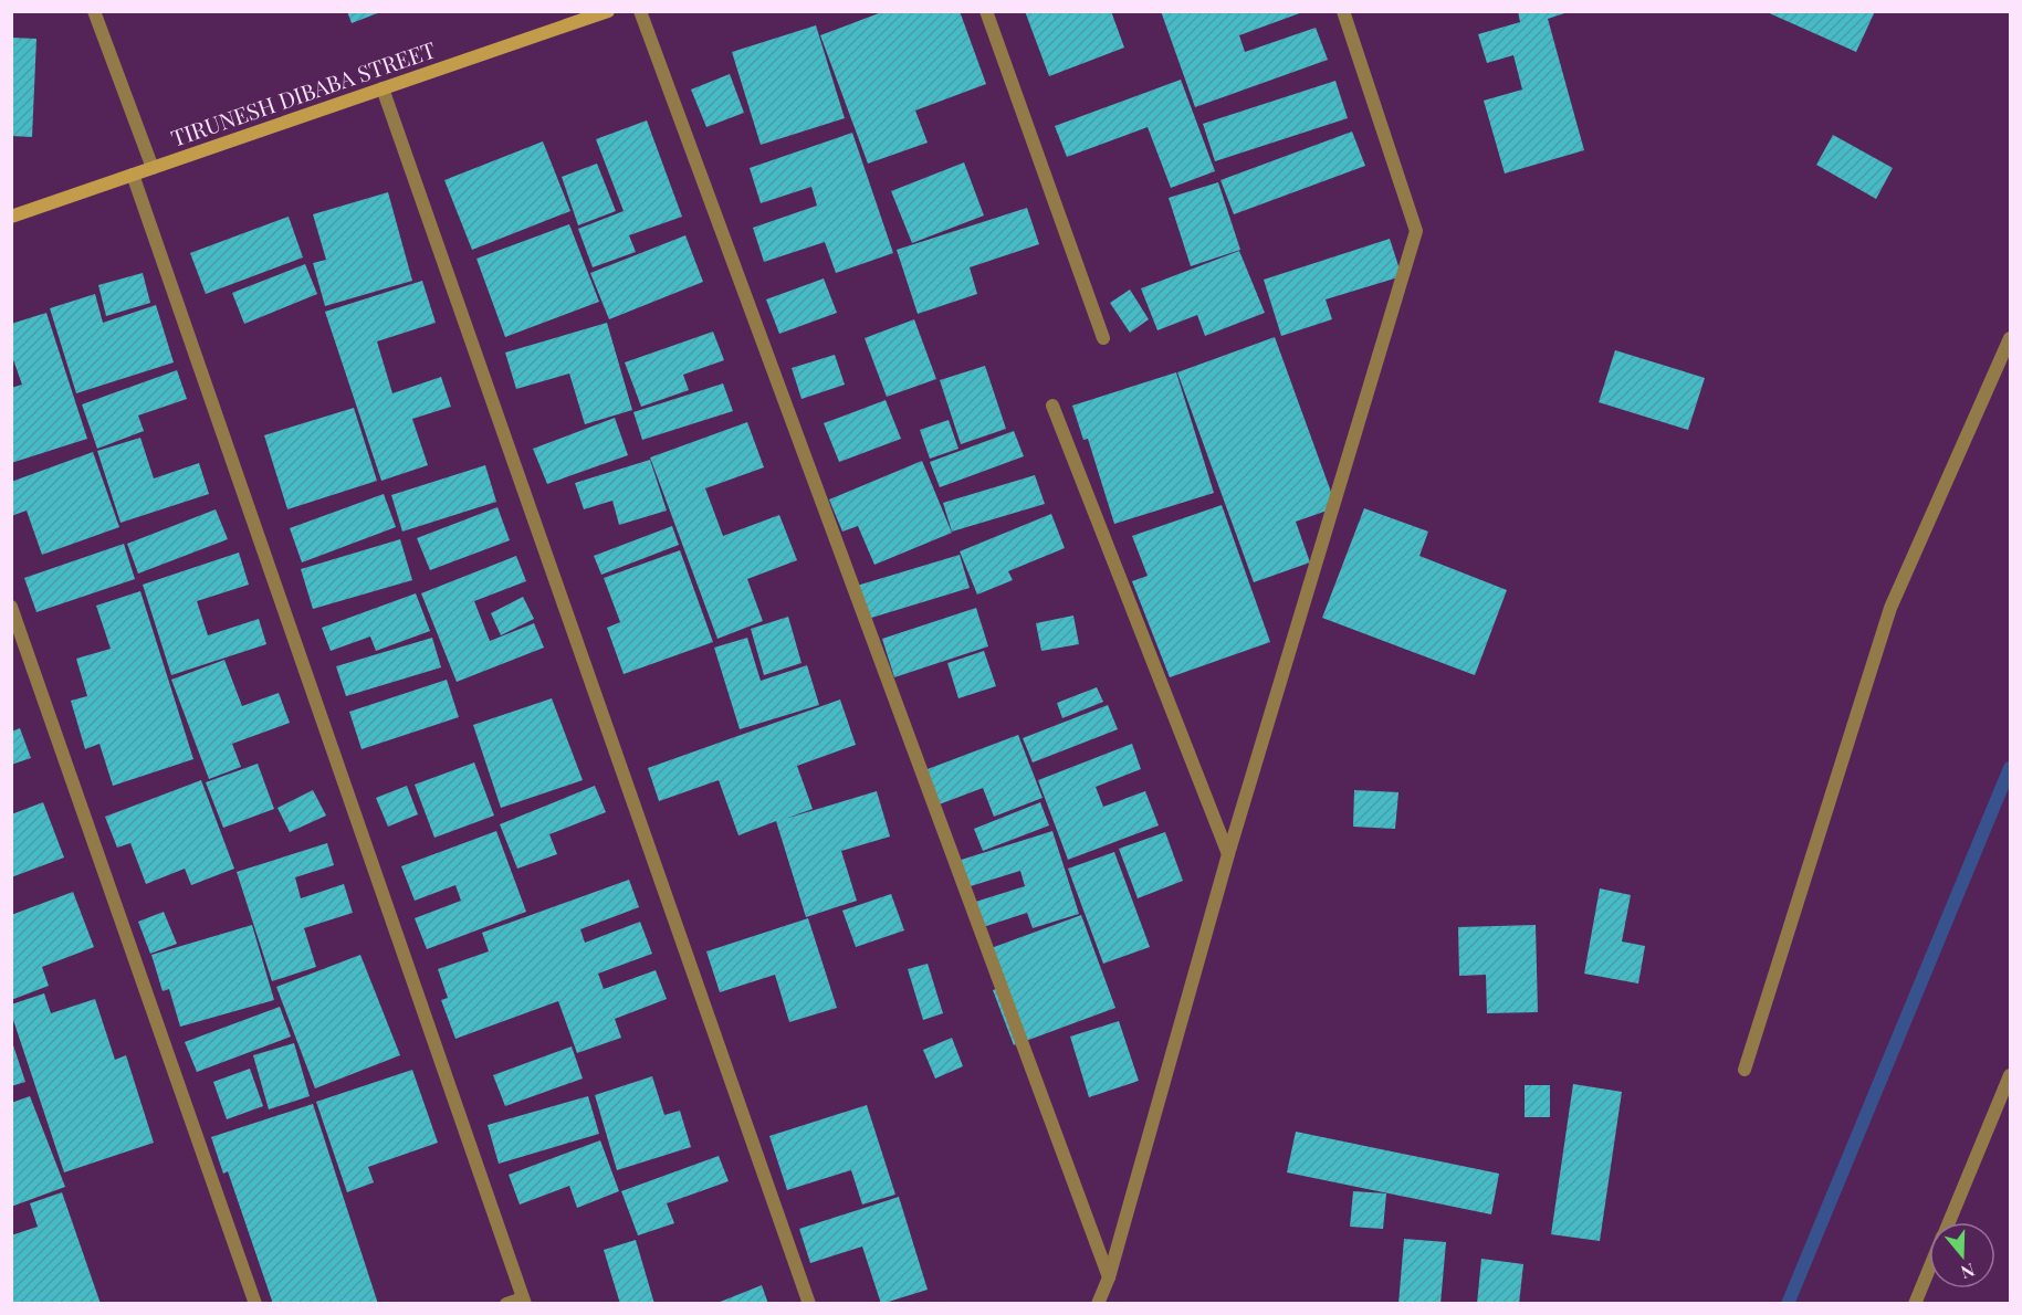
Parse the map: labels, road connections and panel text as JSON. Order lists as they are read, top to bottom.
{
  "streets": {
    "main road": ["TIRUNESH DIBABA STREET"]
  },
  "north": "bottom"
}
